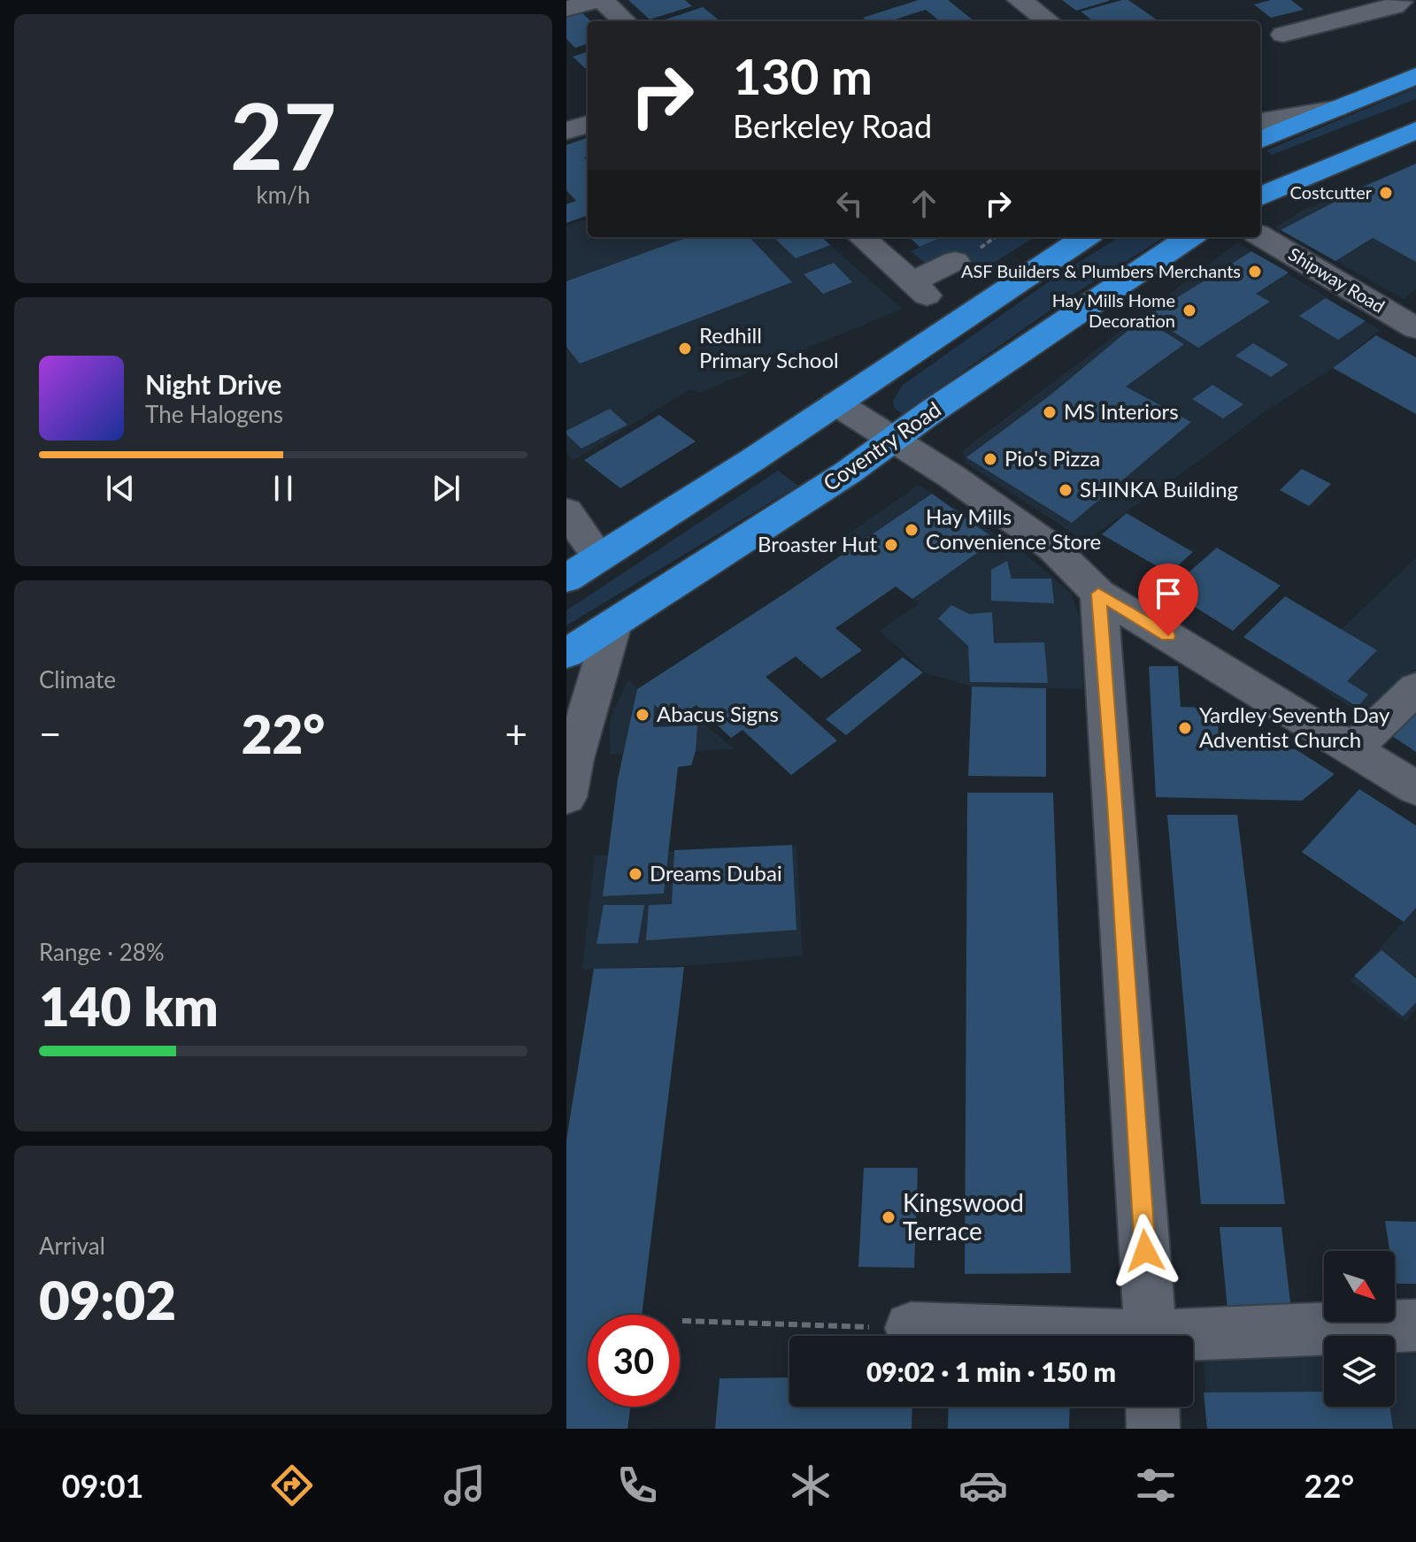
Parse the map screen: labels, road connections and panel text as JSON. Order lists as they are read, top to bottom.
{
  "streets": {
    "highway": ["Coventry Road"],
    "street": ["Shipway Road"]
  },
  "places": [
    "Costcutter",
    "ASF Builders & Plumbers Merchants",
    "Hay Mills Home Decoration",
    "Redhill Primary School",
    "MS Interiors",
    "Pio's Pizza",
    "SHINKA Building",
    "Hay Mills Convenience Store",
    "Broaster Hut",
    "Abacus Signs",
    "Yardley Seventh Day Adventist Church",
    "Dreams Dubai",
    "Kingswood Terrace"
  ],
  "north": "bottom right",
  "page": {
    "tile": [
      ["27", "km/h"],
      "Climate",
      ["Range · 28%", "140 km"],
      ["Arrival", "09:02"]
    ],
    "turn": ["130 m", "Berkeley Road"],
    "song": ["Night Drive", "The Halogens"],
    "heat": ["−", "22°", "+"],
    "limit": "30",
    "trip": "09:02 · 1 min · 150 m",
    "tabs": ["09:01", "22°"]
  }
}
